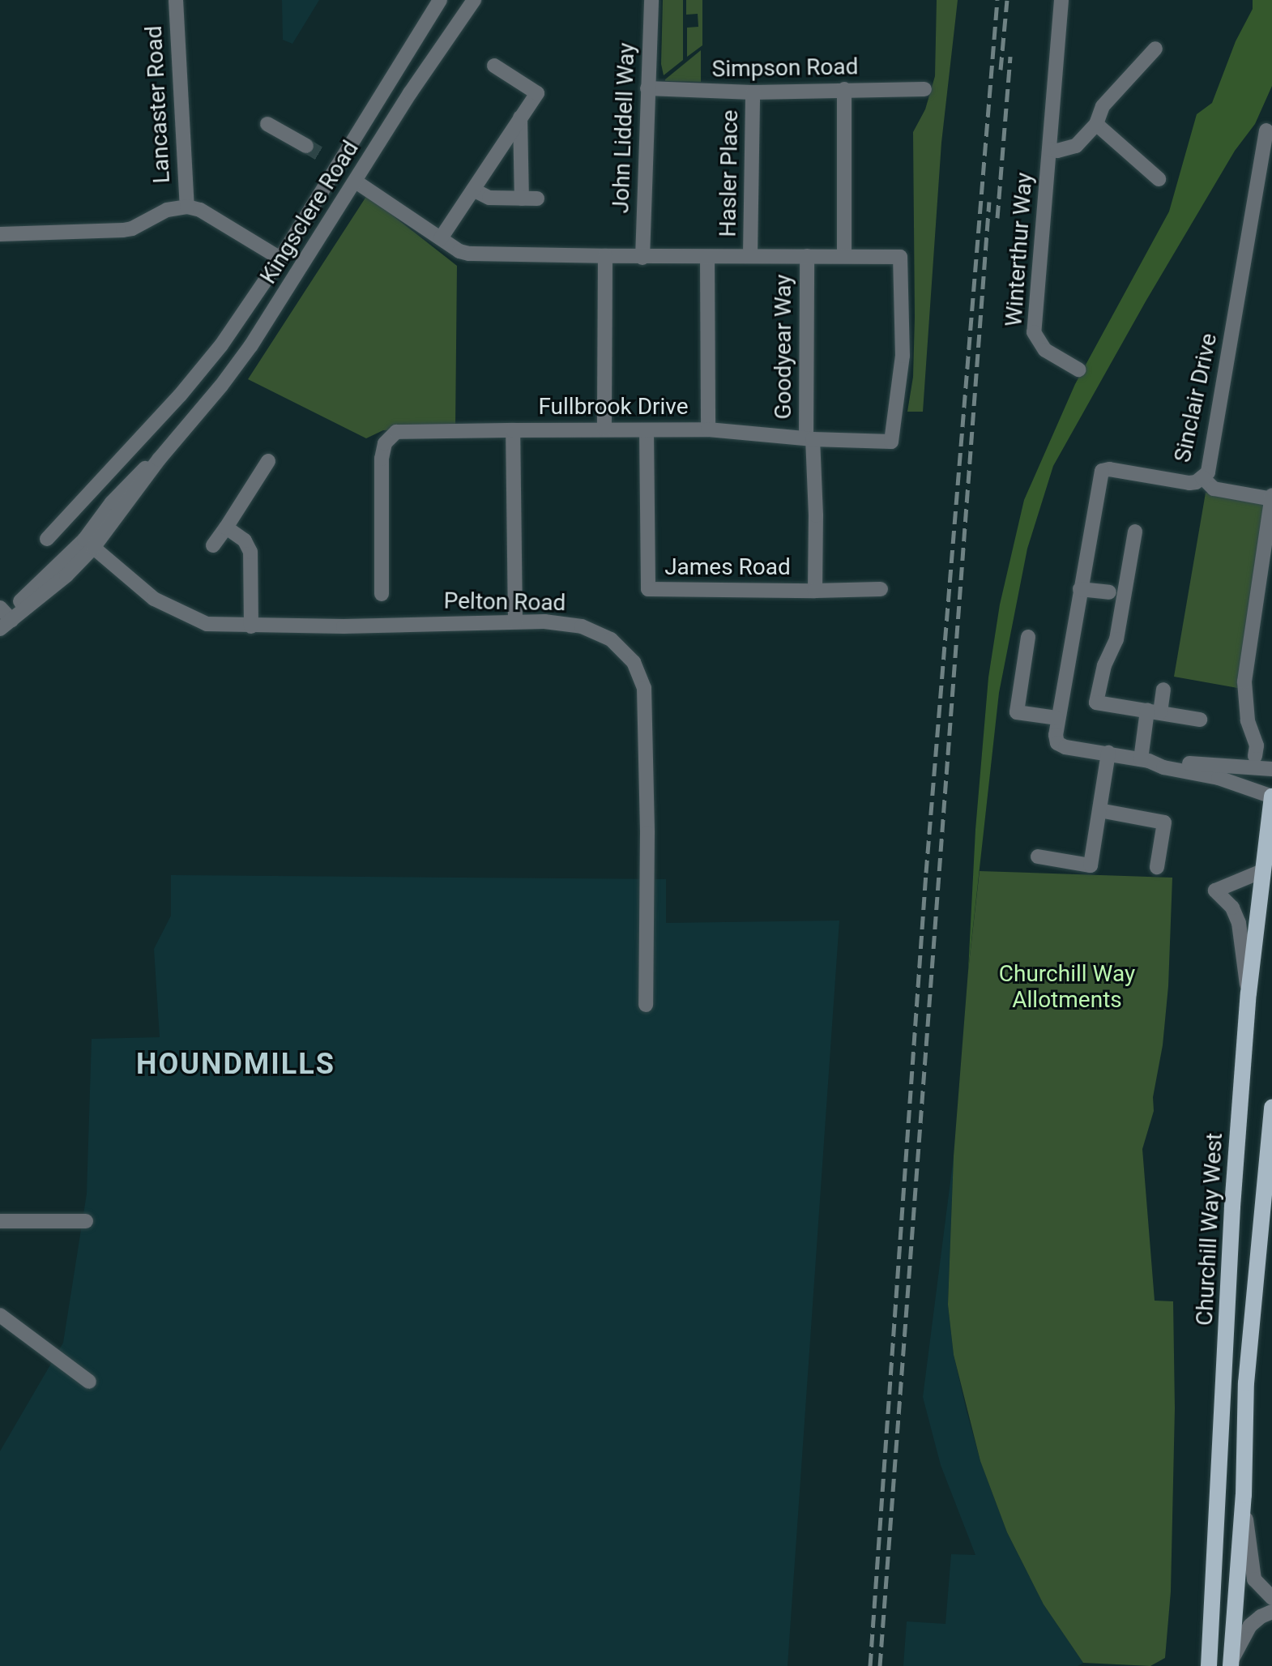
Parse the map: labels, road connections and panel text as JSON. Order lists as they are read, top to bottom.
{
  "streets": {
    "main road": ["Churchill Way West"],
    "street": [
      "Simpson Road",
      "Lancaster Road",
      "John Liddell Way",
      "Hasler Place",
      "Kingsclere Road",
      "Winterthur Way",
      "Goodyear Way",
      "Sinclair Drive",
      "Fullbrook Drive",
      "James Road",
      "Pelton Road"
    ]
  },
  "crossings": [
    ["Simpson Road", "John Liddell Way"],
    ["Simpson Road", "Hasler Place"],
    ["Lancaster Road", "Kingsclere Road"],
    ["Kingsclere Road", "Pelton Road"],
    ["Goodyear Way", "James Road"],
    ["Sinclair Drive", "Churchill Way West"],
    ["Fullbrook Drive", "James Road"],
    ["Fullbrook Drive", "Pelton Road"]
  ],
  "districts": ["HOUNDMILLS"],
  "parks": ["Churchill Way Allotments"]
}
